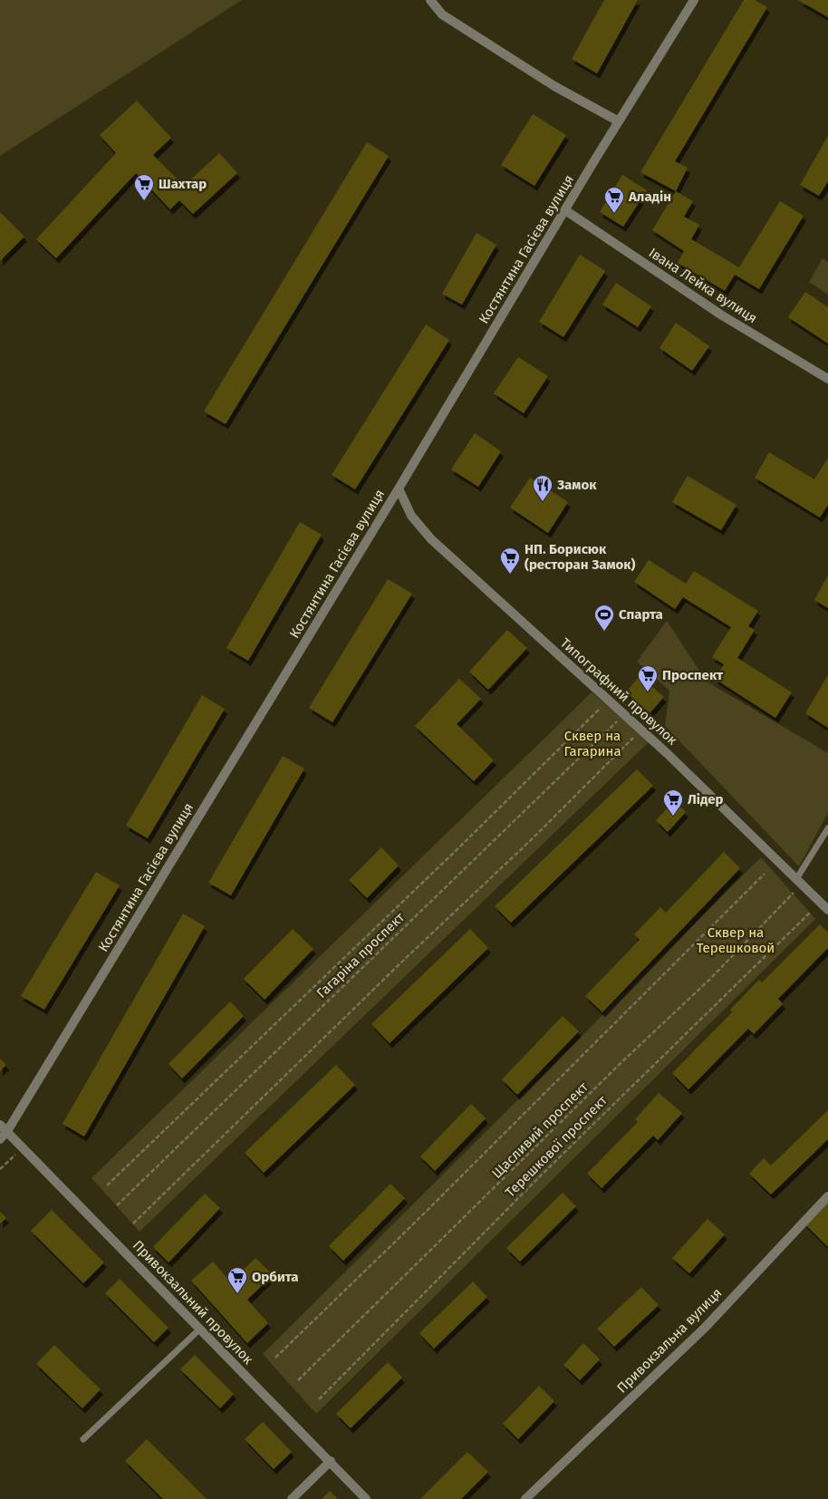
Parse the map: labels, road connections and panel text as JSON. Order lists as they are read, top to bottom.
{
  "streets": {
    "street": [
      "Костянтина Гасієва вулиця",
      "Івана Лейка вулиця",
      "Типографний провулок",
      "Привокзальний провулок",
      "Привокзальна вулиця"
    ],
    "path": ["Гагаріна проспект", "Щасливий проспект", "Терешкової проспект"]
  },
  "crossings": [
    ["Костянтина Гасієва вулиця", "Івана Лейка вулиця"],
    ["Костянтина Гасієва вулиця", "Типографний провулок"],
    ["Костянтина Гасієва вулиця", "Привокзальний провулок"]
  ],
  "parks": ["Сквер на Гагарина", "Сквер на Терешковой"],
  "places": {
    "supermarket": [
      "Шахтар",
      "Аладін",
      "НП. Борисюк (ресторан Замок)",
      "Проспект",
      "Лідер",
      "Орбита"
    ],
    "restaurant": ["Замок"],
    "sports": ["Спарта"]
  }
}
